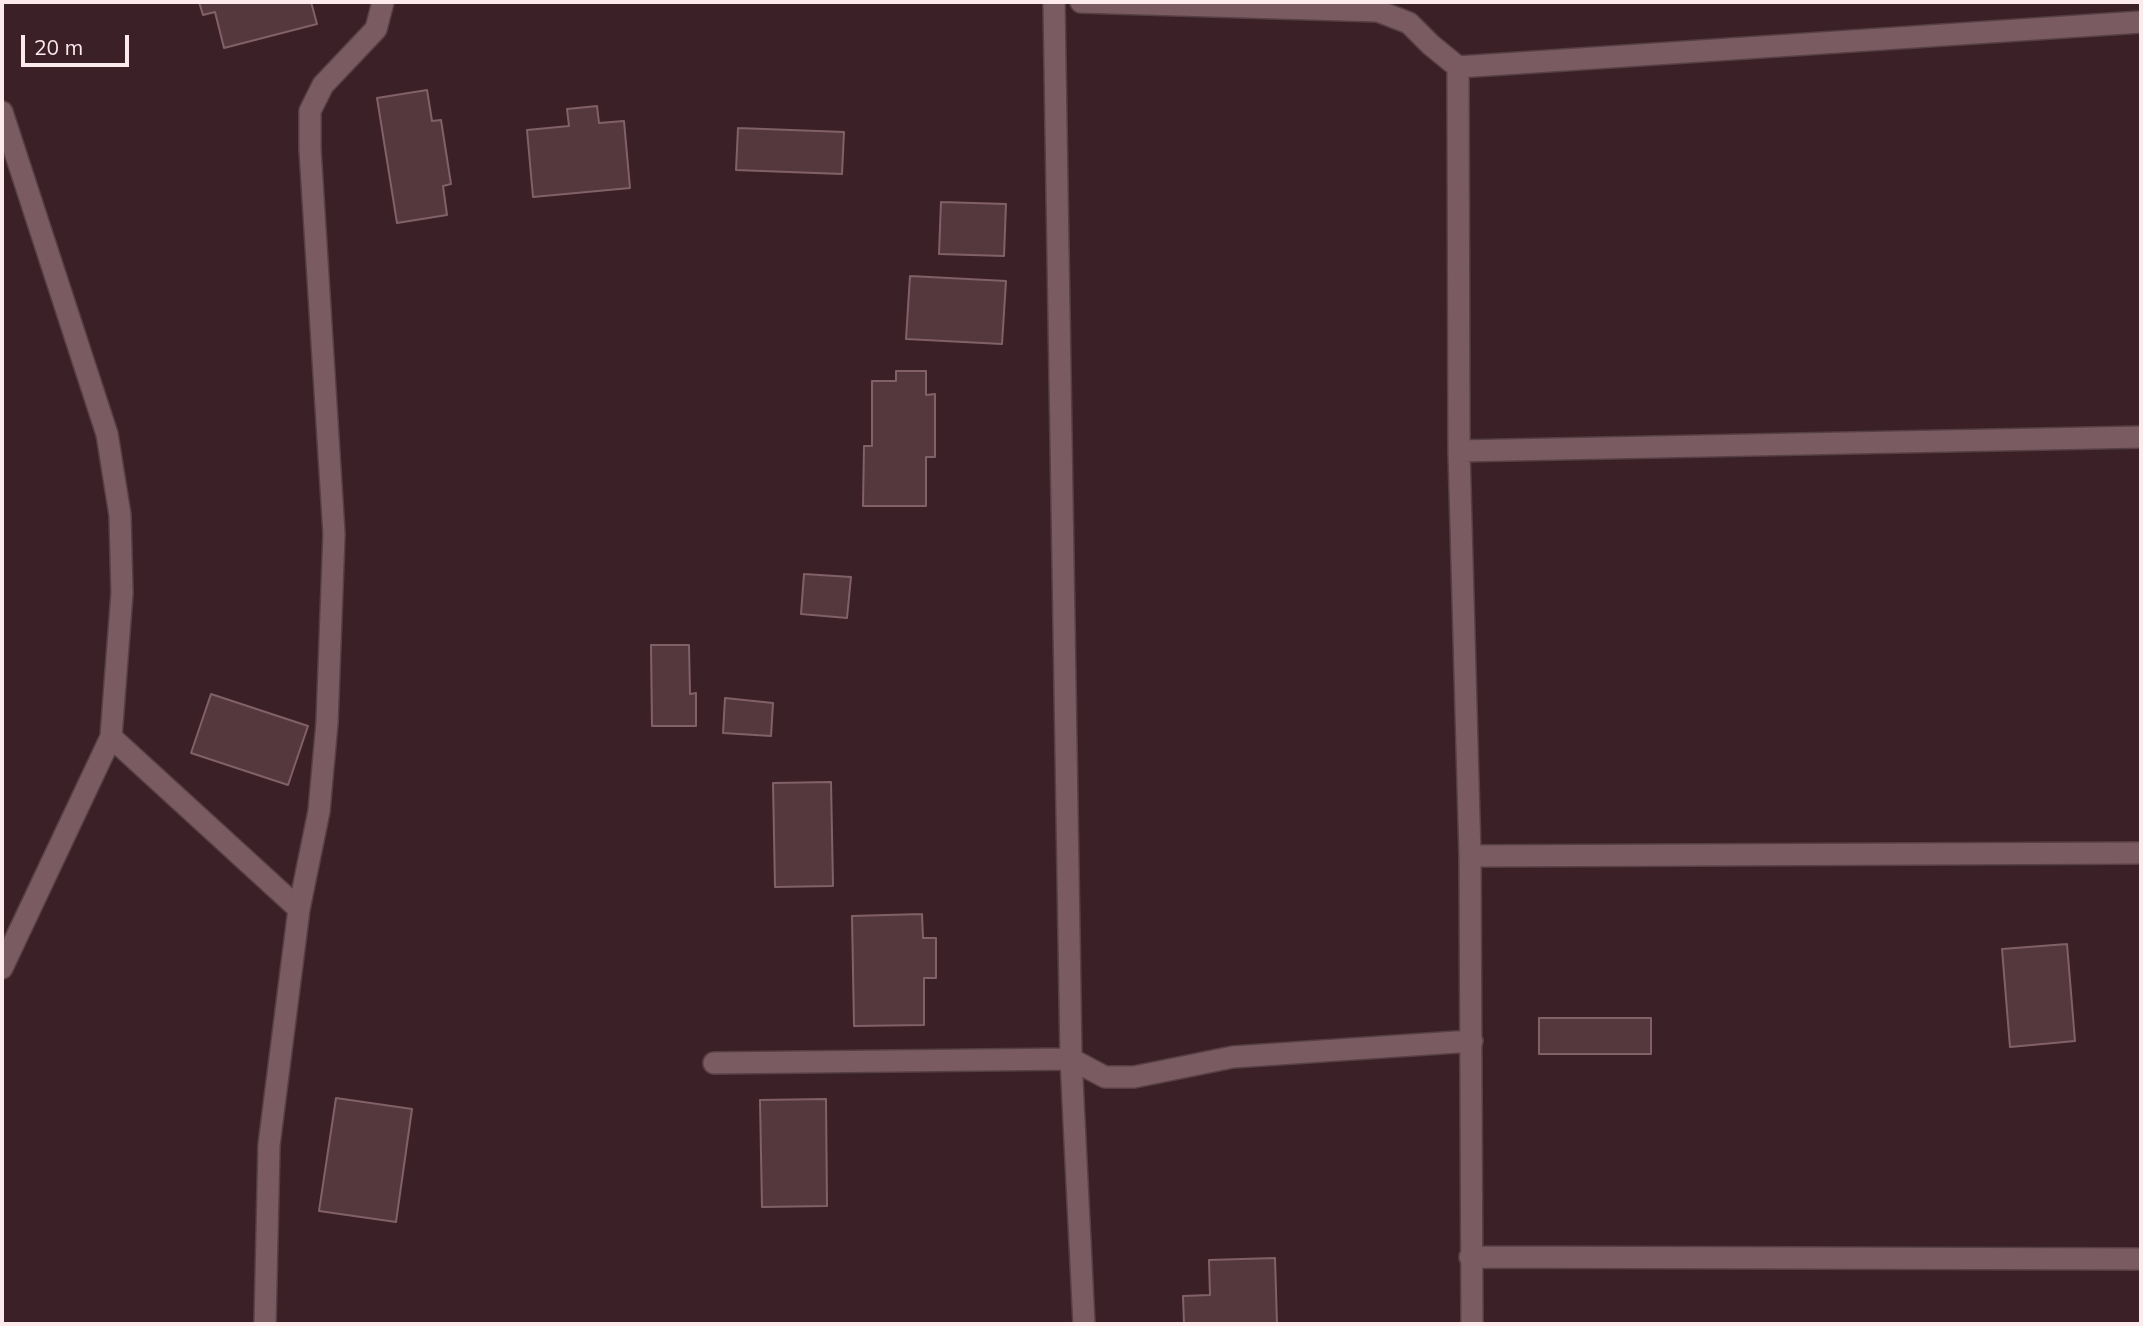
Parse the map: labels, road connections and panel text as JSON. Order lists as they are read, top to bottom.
{
  "scale_bar": "20 m"
}
